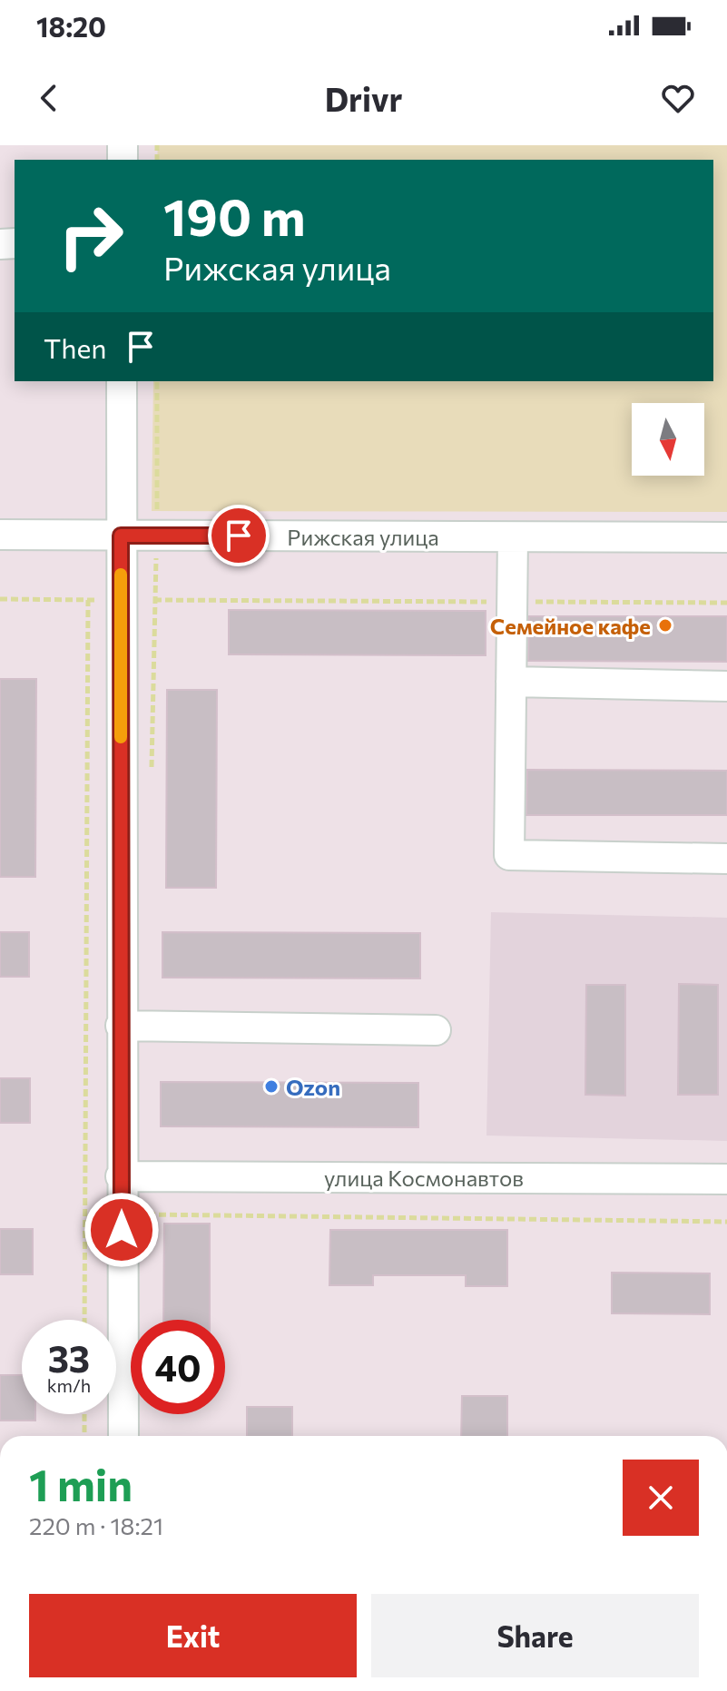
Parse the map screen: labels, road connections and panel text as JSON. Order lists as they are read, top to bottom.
{
  "streets": {
    "street": ["Рижская улица", "улица Космонавтов"]
  },
  "places": ["Семейное кафе", "Ozon"],
  "north": "bottom",
  "page": {
    "status": "18:20",
    "header": "Drivr",
    "turn": ["190 m", "Рижская улица"],
    "then": "Then",
    "speed": "33 km/h",
    "limit": "40",
    "heading": ["1 min", "220 m · 18:21"],
    "buttons": ["Exit", "Share"]
  }
}
